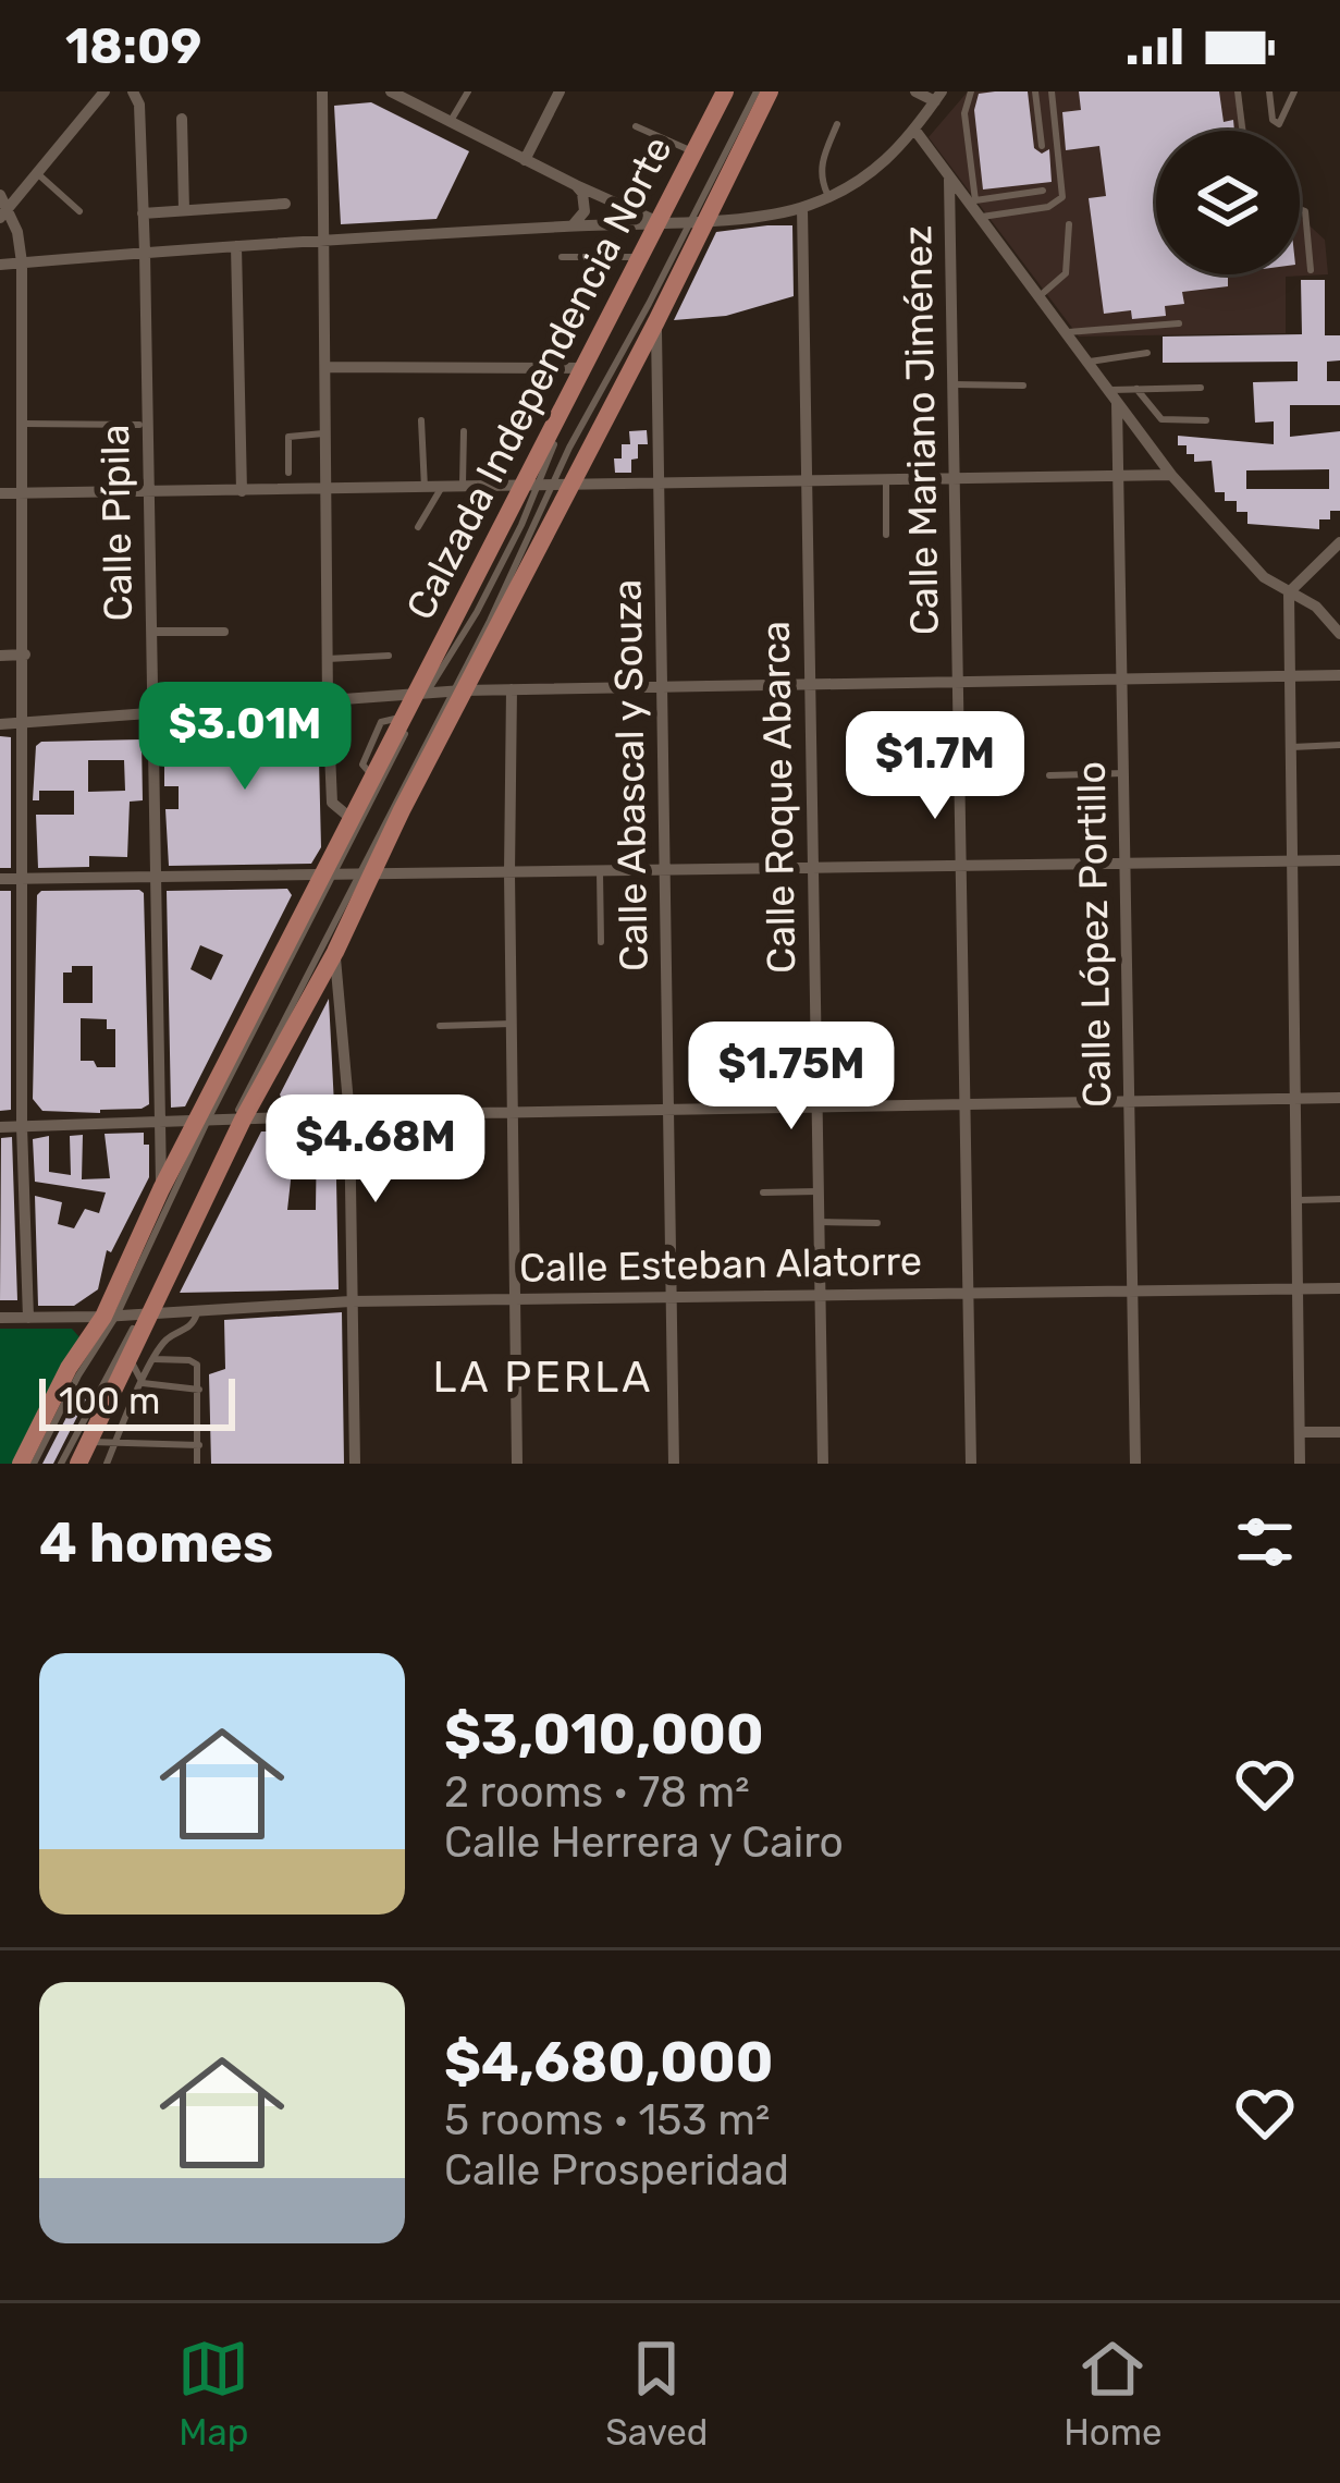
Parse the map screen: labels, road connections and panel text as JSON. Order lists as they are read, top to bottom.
{
  "streets": {
    "main road": ["Calzada Independencia Norte"],
    "street": [
      "Calle Mariano Jiménez",
      "Calle Pípila",
      "Calle Abascal y Souza",
      "Calle Roque Abarca",
      "Calle López Portillo",
      "Calle Esteban Alatorre"
    ]
  },
  "crossings": [
    ["Calzada Independencia Norte", "Calle Pípila"],
    ["Calzada Independencia Norte", "Calle Abascal y Souza"],
    ["Calzada Independencia Norte", "Calle Esteban Alatorre"],
    ["Calle Mariano Jiménez", "Calle Esteban Alatorre"],
    ["Calle Abascal y Souza", "Calle Esteban Alatorre"],
    ["Calle Roque Abarca", "Calle Esteban Alatorre"],
    ["Calle López Portillo", "Calle Esteban Alatorre"]
  ],
  "districts": ["LA PERLA"],
  "scale_bar": "100 m",
  "page": {
    "status": "18:09",
    "price": [
      "$3.01M",
      "$1.7M",
      "$1.75M",
      "$4.68M"
    ],
    "scale": "100 m",
    "heading": "4 homes",
    "list": [
      {
        "name": "$3,010,000",
        "note": "2 rooms · 78 m² · Calle Herrera y Cairo"
      },
      {
        "name": "$4,680,000",
        "note": "5 rooms · 153 m² · Calle Prosperidad"
      }
    ],
    "tabs": ["Map", "Saved", "Home"]
  }
}
